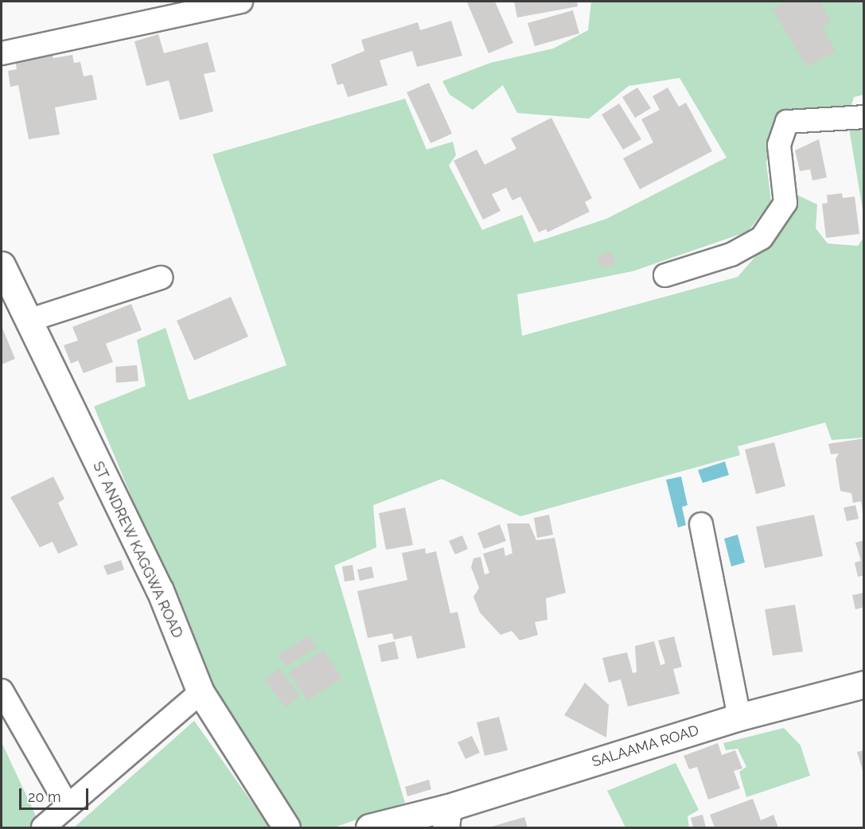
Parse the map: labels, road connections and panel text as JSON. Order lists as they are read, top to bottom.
{
  "streets": {
    "street": ["ST ANDREW KAGGWA ROAD", "SALAAMA ROAD"]
  },
  "scale_bar": "20 m"
}
